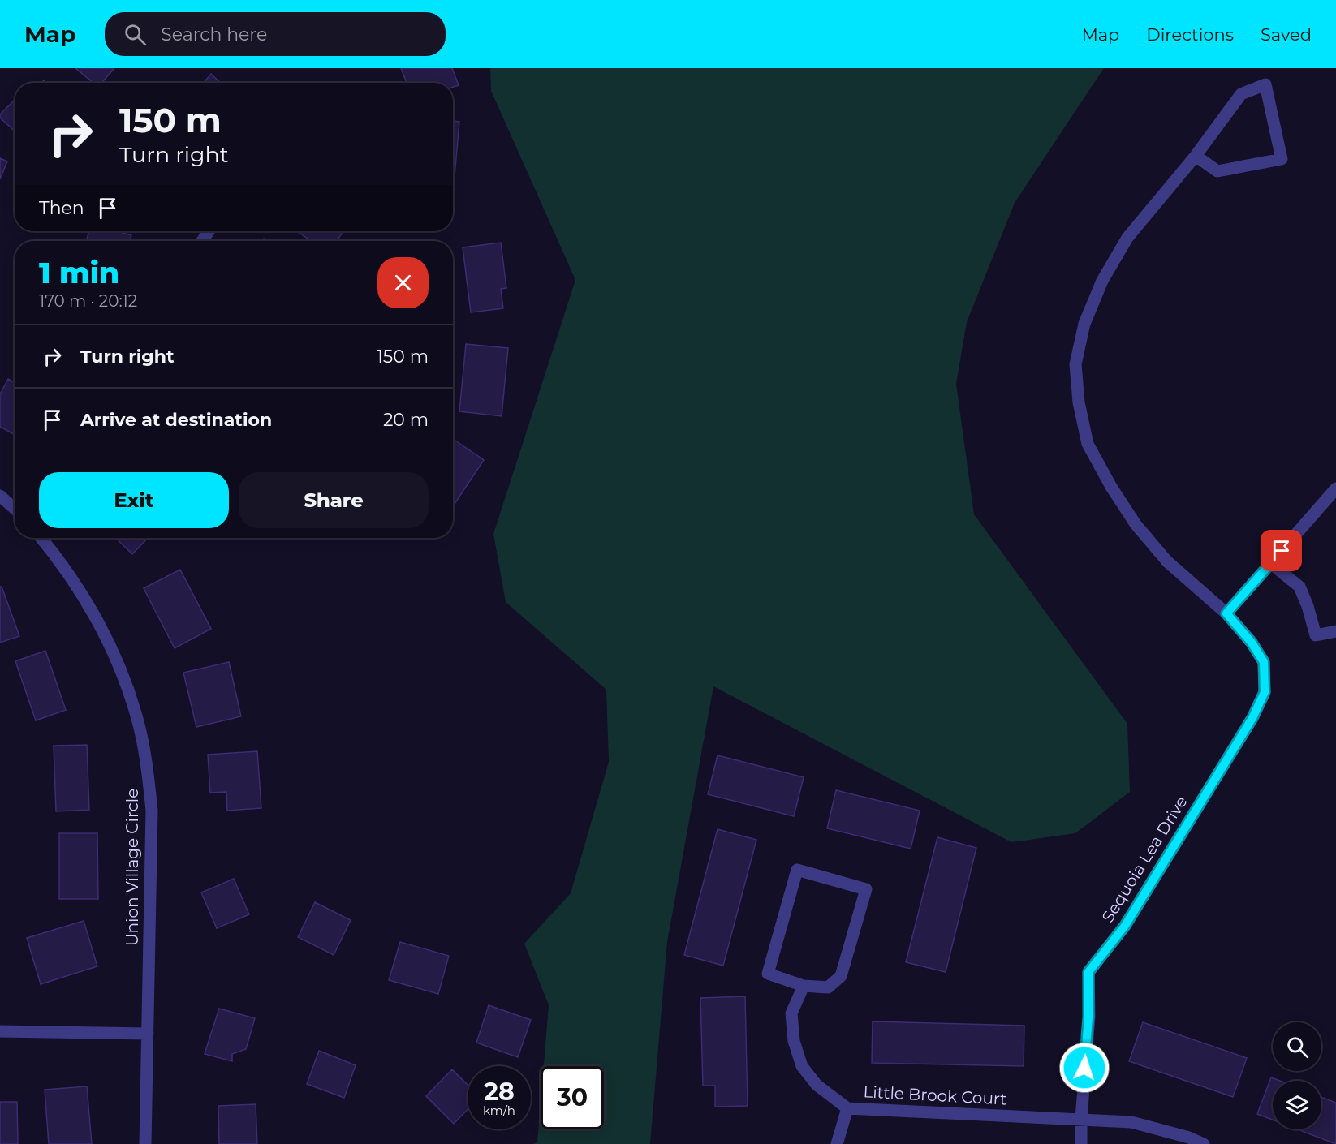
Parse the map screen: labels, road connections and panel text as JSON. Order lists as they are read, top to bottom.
{
  "streets": {
    "street": ["Sequoia Lea Drive", "Union Village Circle", "Little Brook Court"]
  },
  "crossings": [
    ["Sequoia Lea Drive", "Little Brook Court"]
  ],
  "page": {
    "header": "Map",
    "search": "Search here",
    "nav": ["Map", "Directions", "Saved"],
    "turn": ["150 m", "Turn right"],
    "then": "Then",
    "heading": ["1 min", "170 m · 20:12"],
    "list": [
      {
        "name": "Turn right",
        "value": "150 m"
      },
      {
        "name": "Arrive at destination",
        "value": "20 m"
      }
    ],
    "buttons": ["Exit", "Share"],
    "speed": "28 km/h",
    "limit": "30"
  }
}
